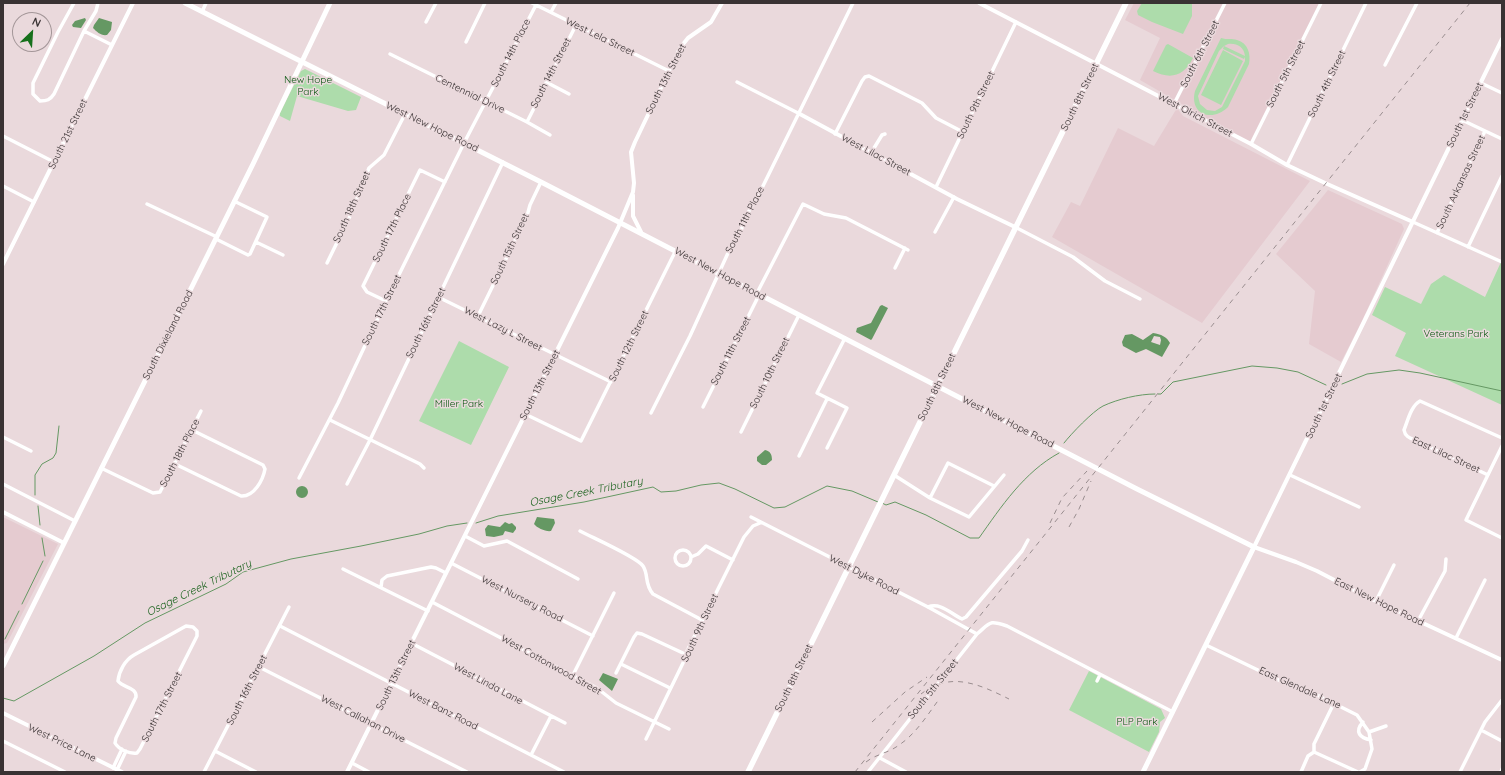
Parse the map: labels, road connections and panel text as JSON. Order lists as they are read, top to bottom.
{
  "streets": {
    "main road": [
      "South 8th Street",
      "South 1st Street",
      "West New Hope Road",
      "South Dixieland Road"
    ],
    "street": [
      "West Lela Street",
      "South 14th Place",
      "South 6th Street",
      "South 14th Street",
      "South 5th Street",
      "South 13th Street",
      "South 4th Street",
      "Centennial Drive",
      "South 9th Street",
      "West Olrich Street",
      "South 21st Street",
      "West Lilac Street",
      "South Arkansas Street",
      "South 18th Street",
      "South 11th Place",
      "South 17th Place",
      "South 15th Street",
      "South 17th Street",
      "South 16th Street",
      "West Lazy L Street",
      "South 12th Street",
      "South 11th Street",
      "South 10th Street",
      "South 18th Place",
      "East Lilac Street",
      "West Dyke Road",
      "West Nursery Road",
      "East New Hope Road",
      "West Cottonwood Street",
      "West Linda Lane",
      "East Glendale Lane",
      "West Banz Road",
      "West Callahan Drive",
      "West Price Lane"
    ]
  },
  "crossings": [
    ["West Lela Street", "South 14th Place"],
    ["West Lela Street", "South 14th Street"],
    ["West Lela Street", "South 13th Street"],
    ["South 14th Place", "Centennial Drive"],
    ["South 14th Place", "West New Hope Road"],
    ["South 14th Place", "South 17th Street"],
    ["South 6th Street", "West Olrich Street"],
    ["South 14th Street", "Centennial Drive"],
    ["South 5th Street", "West Olrich Street"],
    ["South 5th Street", "West Dyke Road"],
    ["South 13th Street", "West New Hope Road"],
    ["South 13th Street", "West Lazy L Street"],
    ["South 13th Street", "South 12th Street"],
    ["South 13th Street", "West Nursery Road"],
    ["South 13th Street", "West Cottonwood Street"],
    ["South 13th Street", "West Linda Lane"],
    ["South 13th Street", "West Banz Road"],
    ["South 13th Street", "West Callahan Drive"],
    ["South 4th Street", "West Olrich Street"],
    ["South 8th Street", "West Olrich Street"],
    ["South 8th Street", "West New Hope Road"],
    ["South 8th Street", "West Lilac Street"],
    ["South 8th Street", "West Dyke Road"],
    ["South 9th Street", "West Olrich Street"],
    ["South 9th Street", "West Lilac Street"],
    ["South 9th Street", "West Dyke Road"],
    ["South 9th Street", "West Cottonwood Street"],
    ["West Olrich Street", "South 1st Street"],
    ["South 1st Street", "West New Hope Road"],
    ["South 1st Street", "East New Hope Road"],
    ["South 1st Street", "East Glendale Lane"],
    ["West New Hope Road", "South 18th Street"],
    ["West New Hope Road", "South 11th Place"],
    ["West New Hope Road", "South 15th Street"],
    ["West New Hope Road", "South 17th Street"],
    ["West New Hope Road", "South 16th Street"],
    ["West New Hope Road", "South Dixieland Road"],
    ["West New Hope Road", "South 12th Street"],
    ["West New Hope Road", "South 11th Street"],
    ["West New Hope Road", "South 10th Street"],
    ["West New Hope Road", "East New Hope Road"],
    ["West Lilac Street", "South 11th Place"],
    ["South 17th Place", "South 17th Street"],
    ["South 15th Street", "West Lazy L Street"],
    ["South 16th Street", "West Lazy L Street"],
    ["South 16th Street", "West Banz Road"],
    ["South 16th Street", "West Callahan Drive"],
    ["West Lazy L Street", "South 12th Street"],
    ["South Dixieland Road", "South 18th Place"]
  ],
  "water": ["Osage Creek Tributary"],
  "parks": [
    "New Hope Park",
    "Veterans Park",
    "Miller Park",
    "PLP Park"
  ],
  "north": "top right"
}
